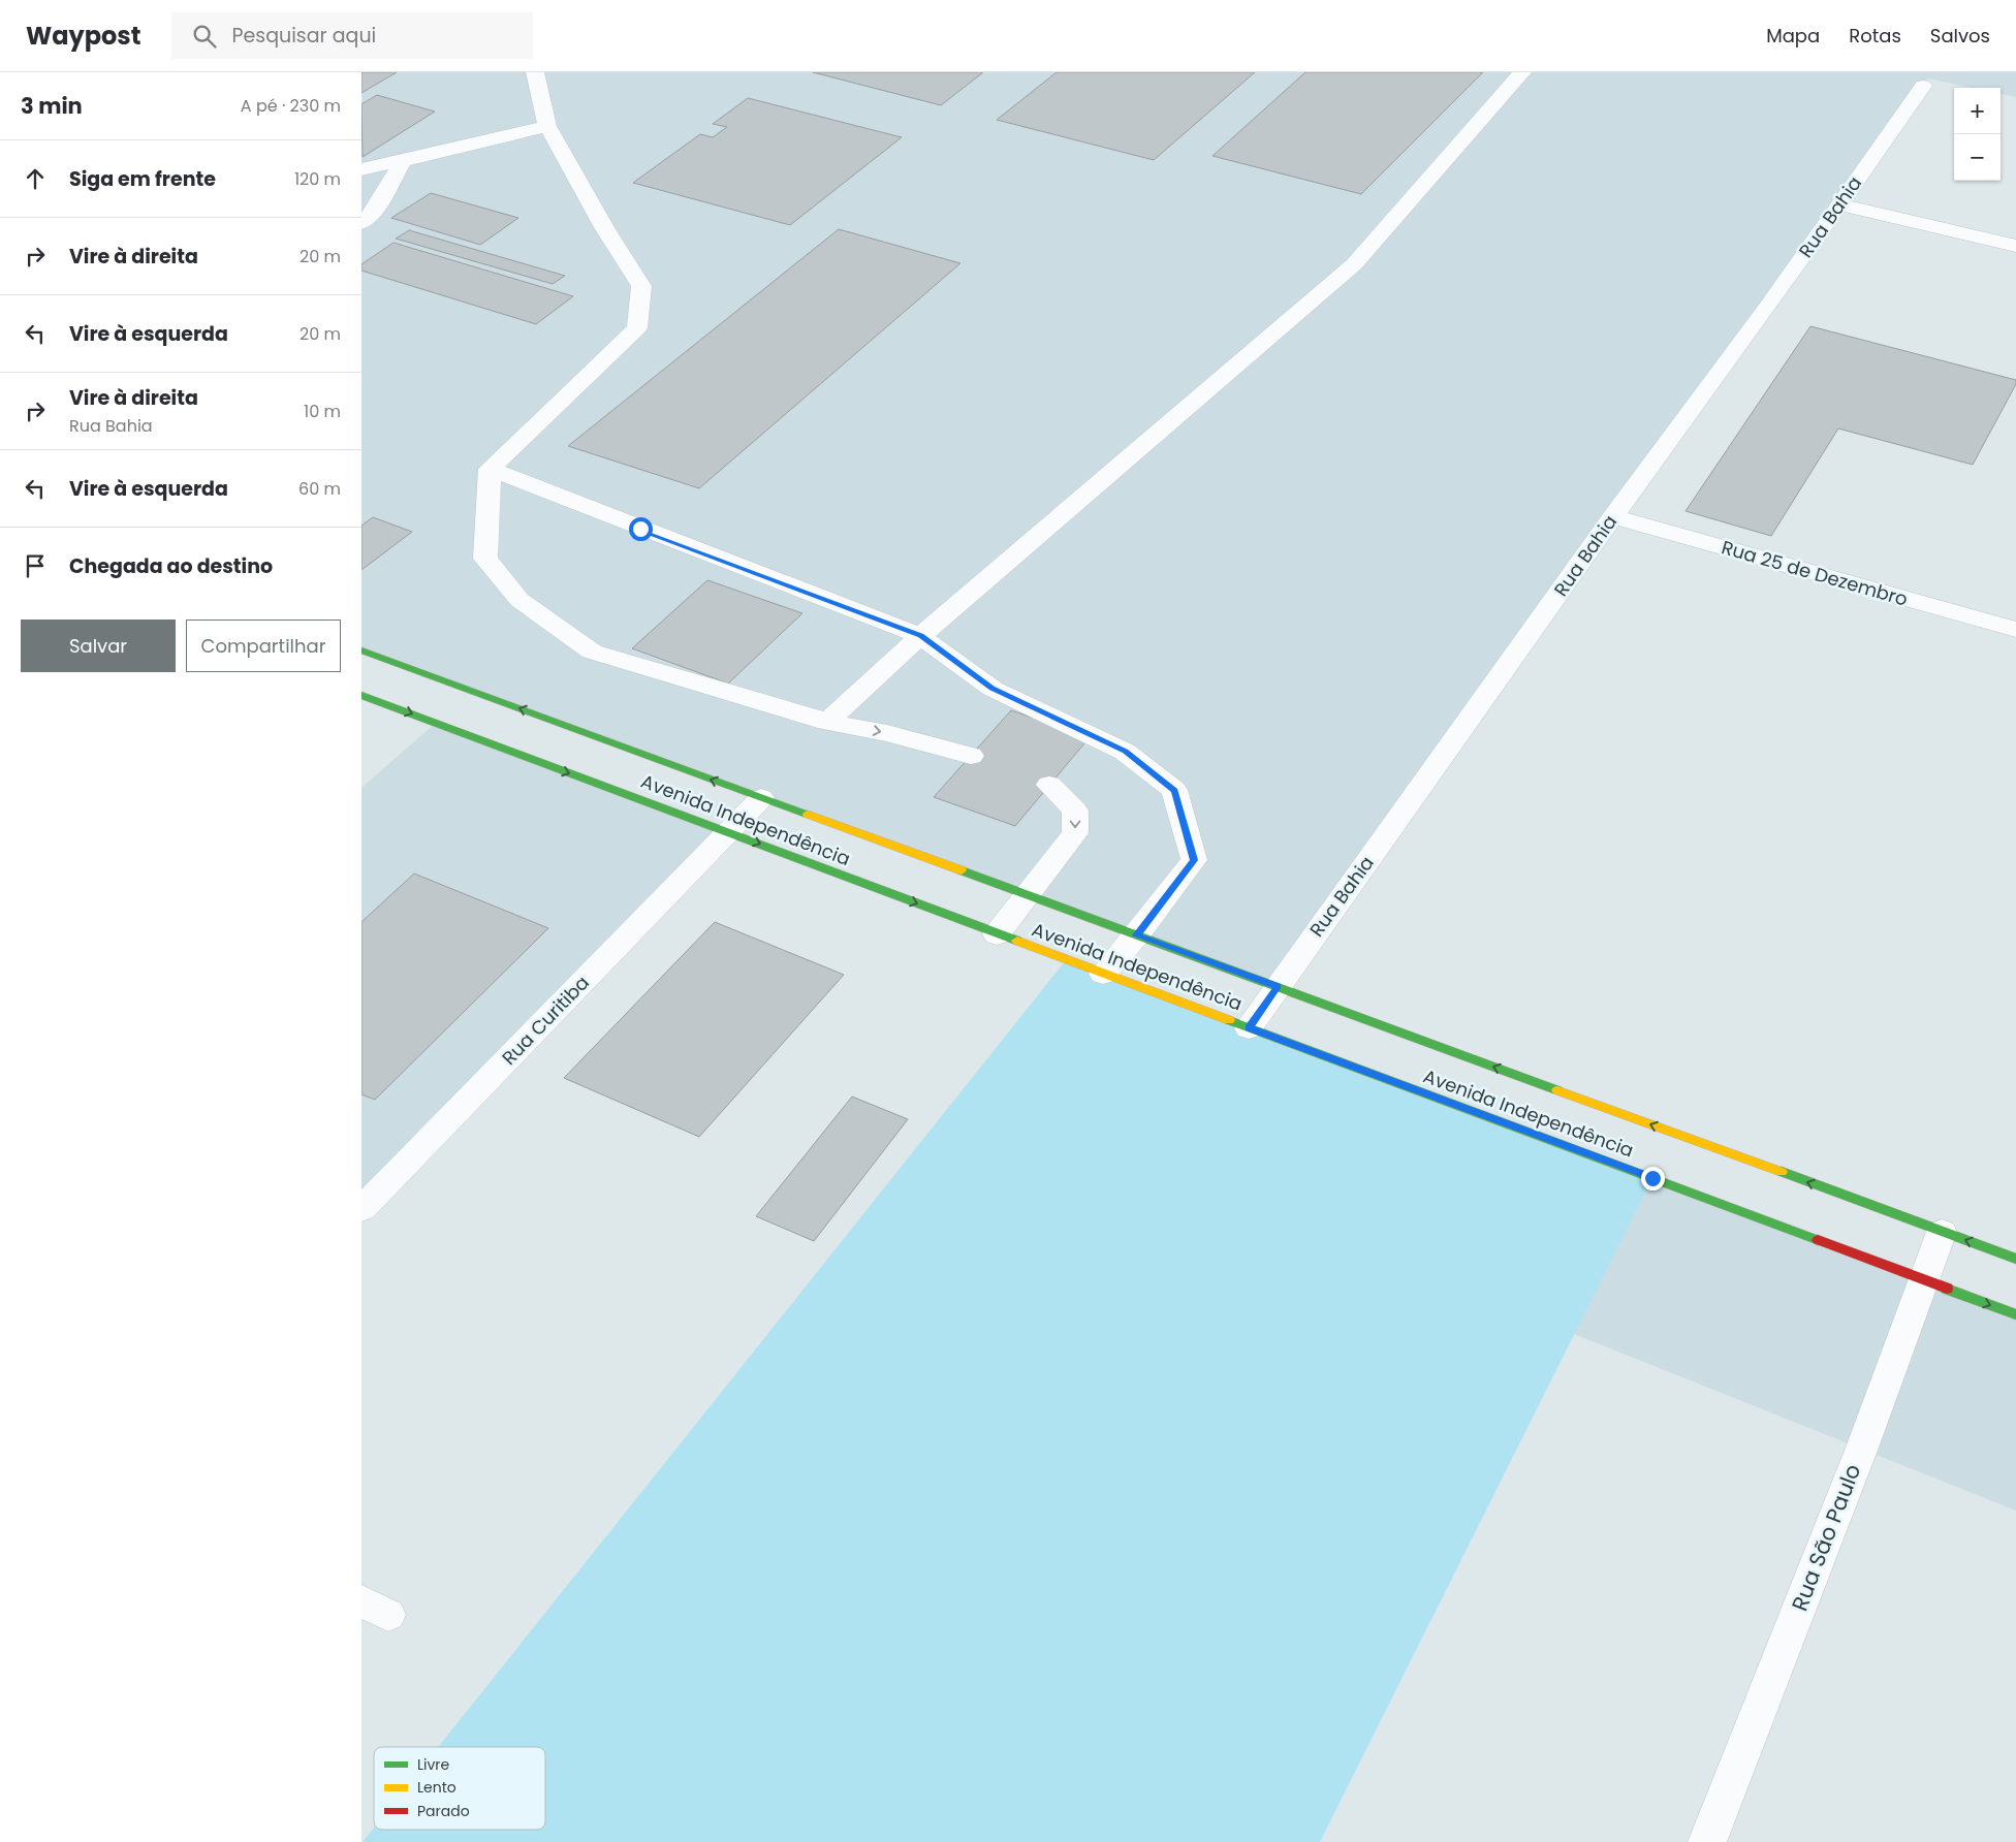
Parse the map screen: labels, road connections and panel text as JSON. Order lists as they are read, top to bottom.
{
  "streets": {
    "main road": ["Avenida Independência"],
    "street": [
      "Rua Bahia",
      "Rua 25 de Dezembro",
      "Rua Curitiba",
      "Rua São Paulo"
    ]
  },
  "crossings": [
    ["Rua Bahia", "Rua 25 de Dezembro"],
    ["Rua Bahia", "Avenida Independência"],
    ["Avenida Independência", "Rua Curitiba"],
    ["Avenida Independência", "Rua São Paulo"]
  ],
  "legend": ["Livre", "Lento", "Parado"],
  "page": {
    "header": "Waypost",
    "search": "Pesquisar aqui",
    "nav": ["Mapa", "Rotas", "Salvos"],
    "heading": ["3 min", "A pé · 230 m"],
    "map_buttons": ["+", "−"],
    "list": [
      ["Siga em frente", "120 m"],
      ["Vire à direita", "20 m"],
      ["Vire à esquerda", "20 m"],
      ["Vire à direita", "Rua Bahia", "10 m"],
      ["Vire à esquerda", "60 m"],
      "Chegada ao destino"
    ],
    "buttons": ["Salvar", "Compartilhar"]
  }
}
